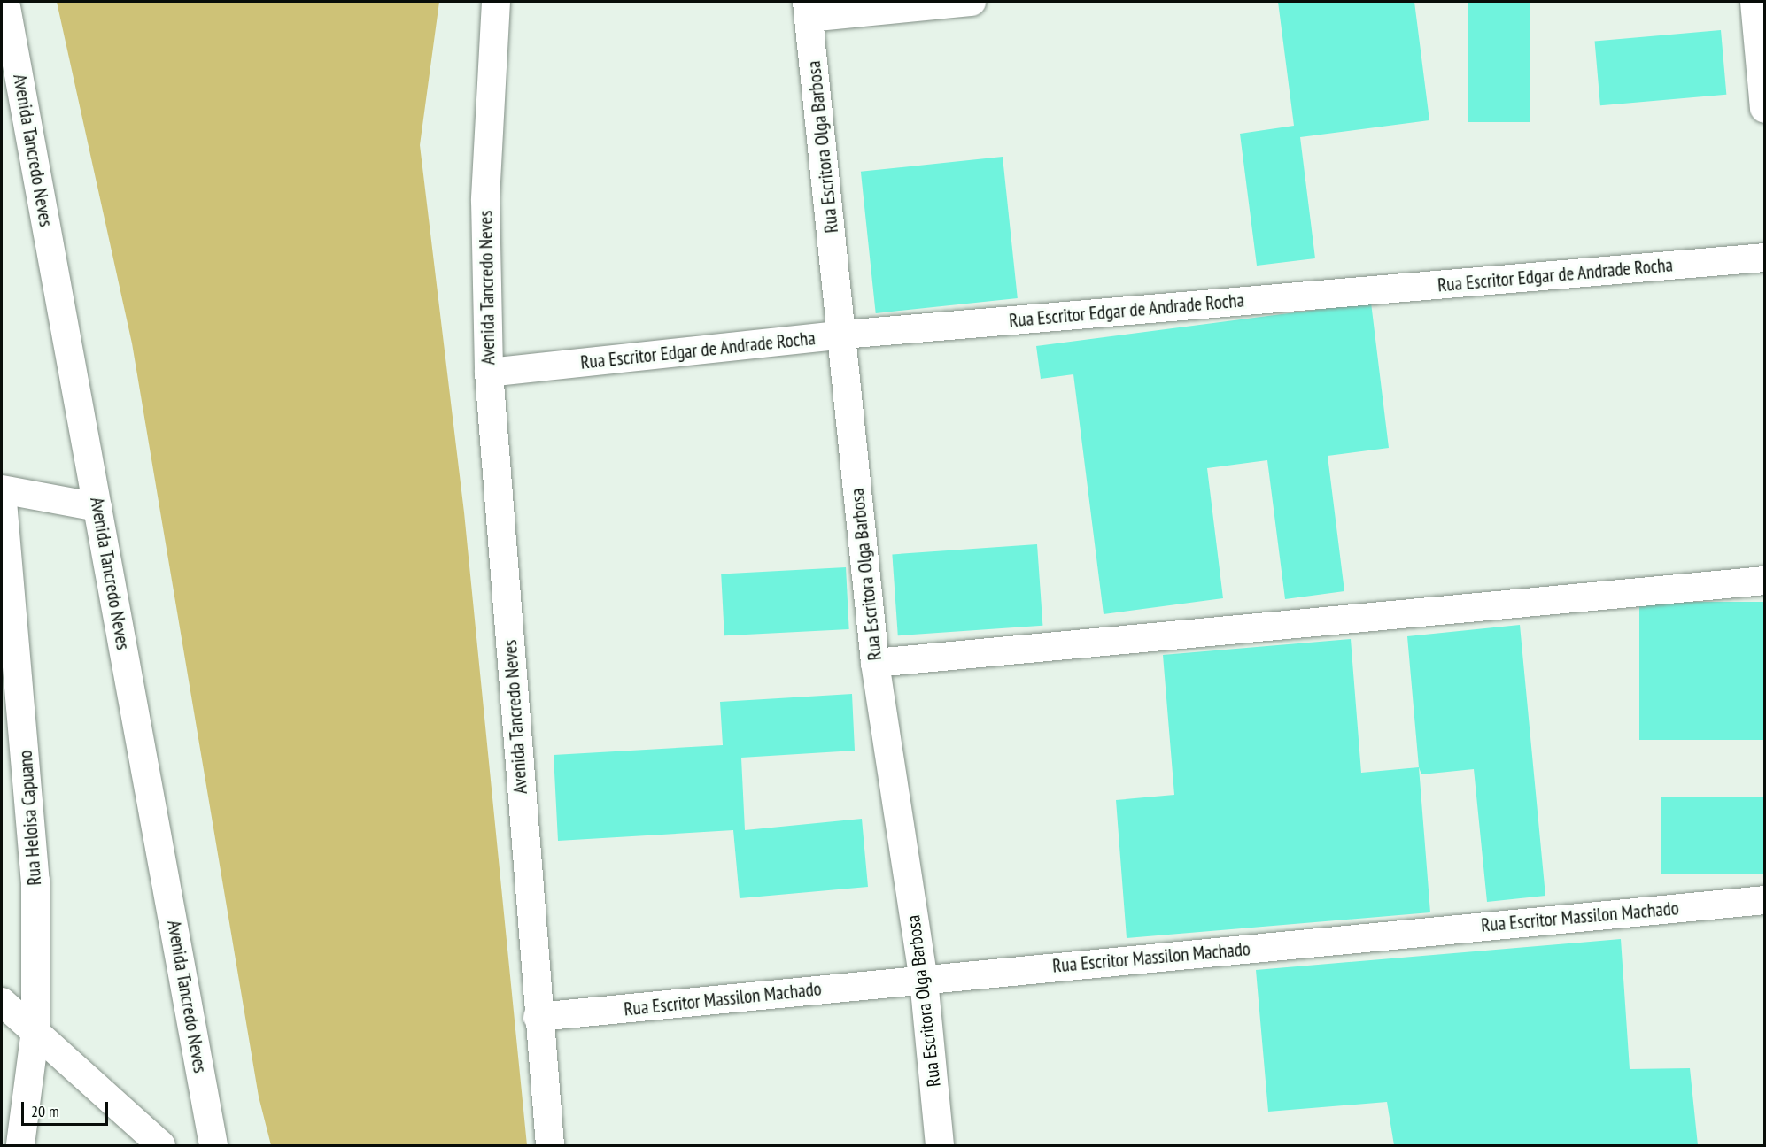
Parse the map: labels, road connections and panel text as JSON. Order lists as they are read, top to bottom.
{
  "streets": {
    "street": [
      "Rua Escritora Olga Barbosa",
      "Avenida Tancredo Neves",
      "Rua Escritor Edgar de Andrade Rocha",
      "Rua Heloisa Capuano",
      "Rua Escritor Massilon Machado"
    ]
  },
  "crossings": [
    ["Rua Escritora Olga Barbosa", "Rua Escritor Edgar de Andrade Rocha"],
    ["Rua Escritora Olga Barbosa", "Rua Escritor Massilon Machado"],
    ["Avenida Tancredo Neves", "Rua Escritor Edgar de Andrade Rocha"],
    ["Avenida Tancredo Neves", "Rua Escritor Massilon Machado"]
  ],
  "scale_bar": "20 m"
}
